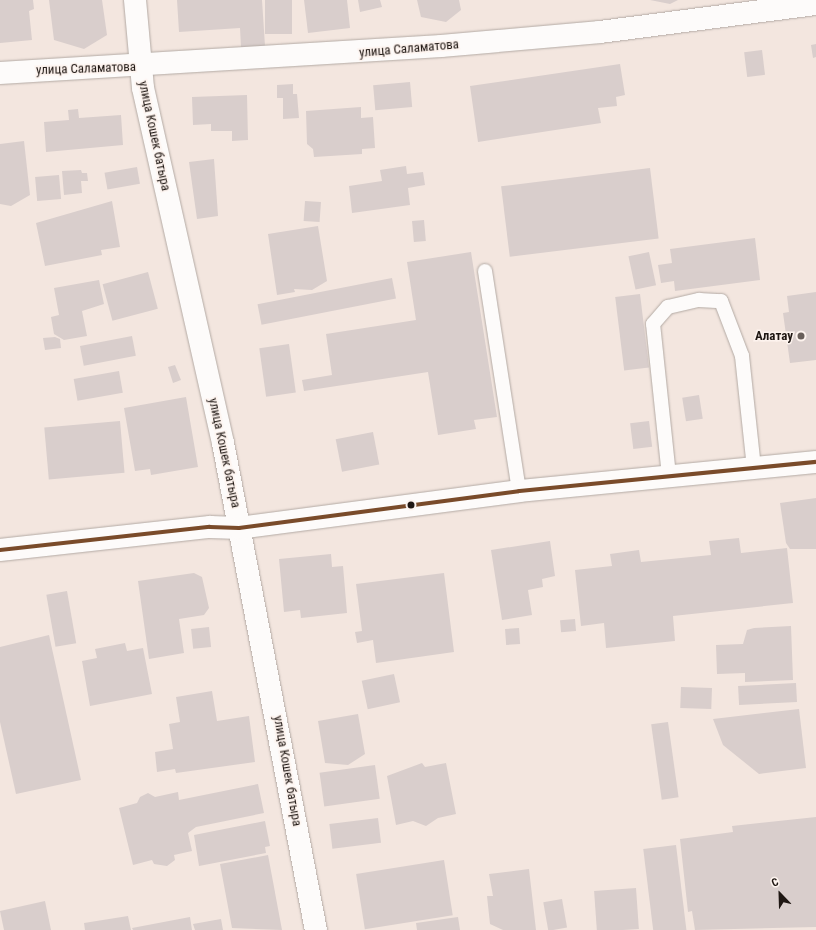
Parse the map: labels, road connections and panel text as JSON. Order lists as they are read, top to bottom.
{
  "streets": {
    "street": ["улица Саламатова", "улица Кошек батыра"]
  },
  "crossings": [
    ["улица Саламатова", "улица Кошек батыра"]
  ],
  "places": ["Алатау"],
  "north": "top left"
}
